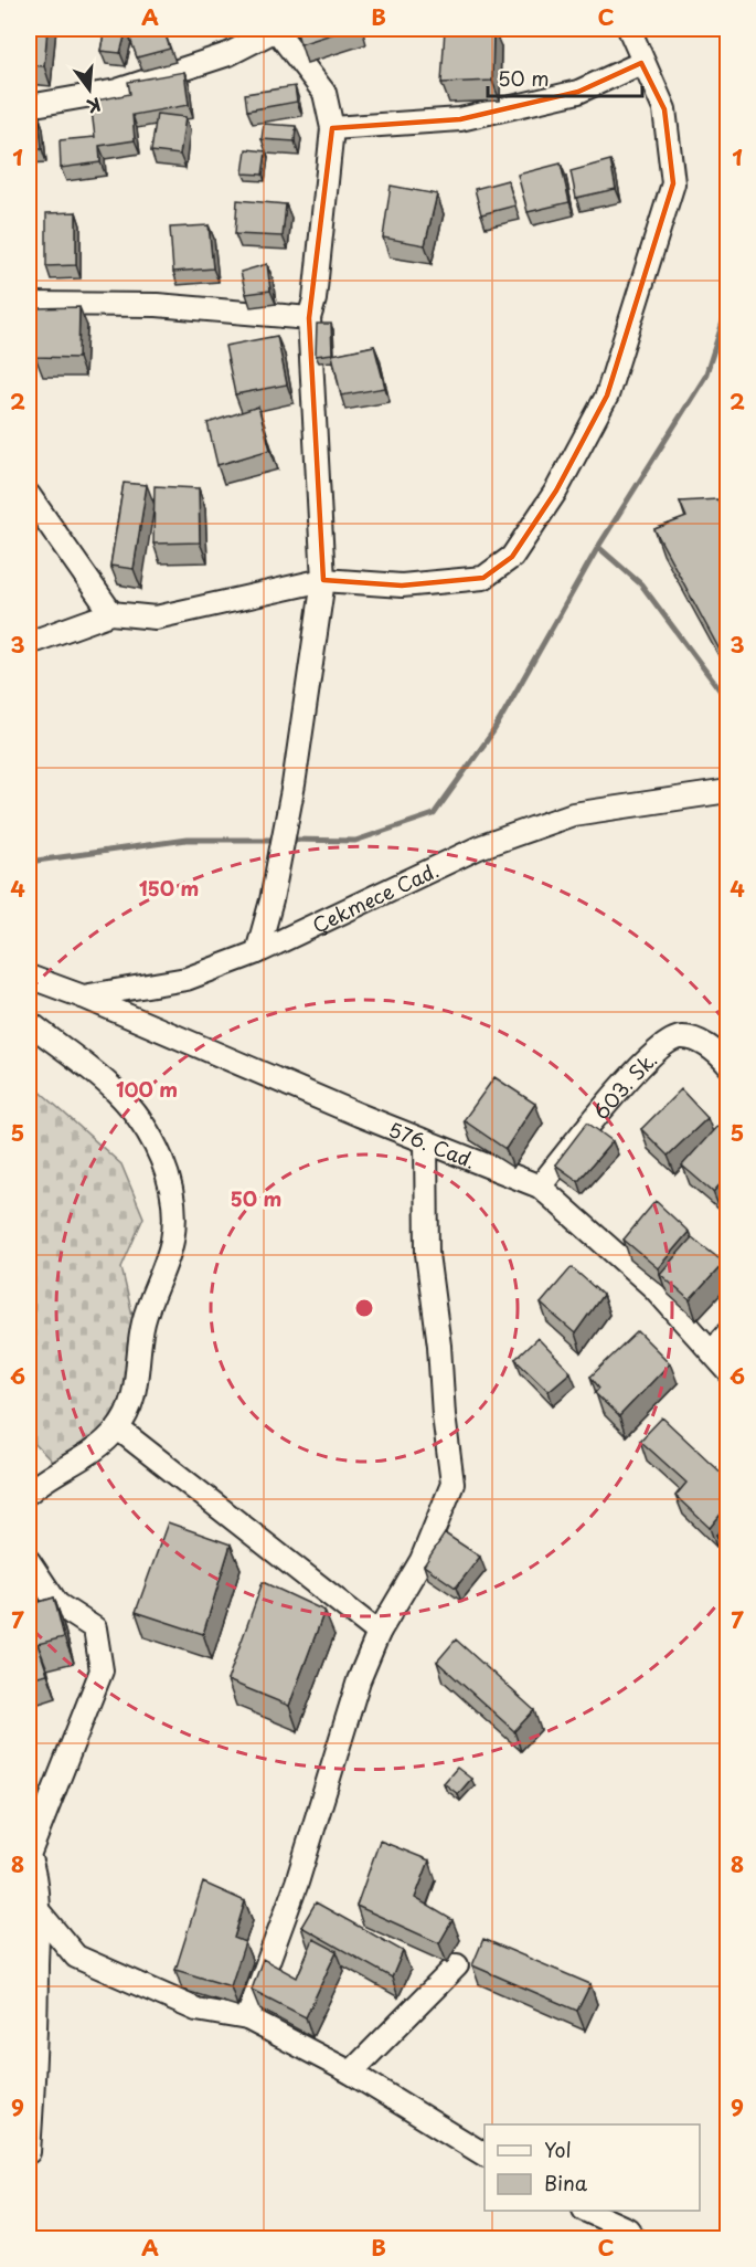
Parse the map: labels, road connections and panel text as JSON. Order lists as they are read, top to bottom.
{
  "streets": {
    "street": ["Çekmece Cad.", "603. Sk.", "576. Cad."]
  },
  "crossings": [
    ["Çekmece Cad.", "576. Cad."],
    ["603. Sk.", "576. Cad."]
  ],
  "legend": ["Yol", "Bina"],
  "scale_bar": "50 m",
  "north": "bottom",
  "grid": {
    "columns": ["A", "B", "C"],
    "rows": [
      "1",
      "2",
      "3",
      "4",
      "5",
      "6",
      "7",
      "8",
      "9"
    ]
  },
  "rings": ["150 m", "100 m", "50 m"]
}
